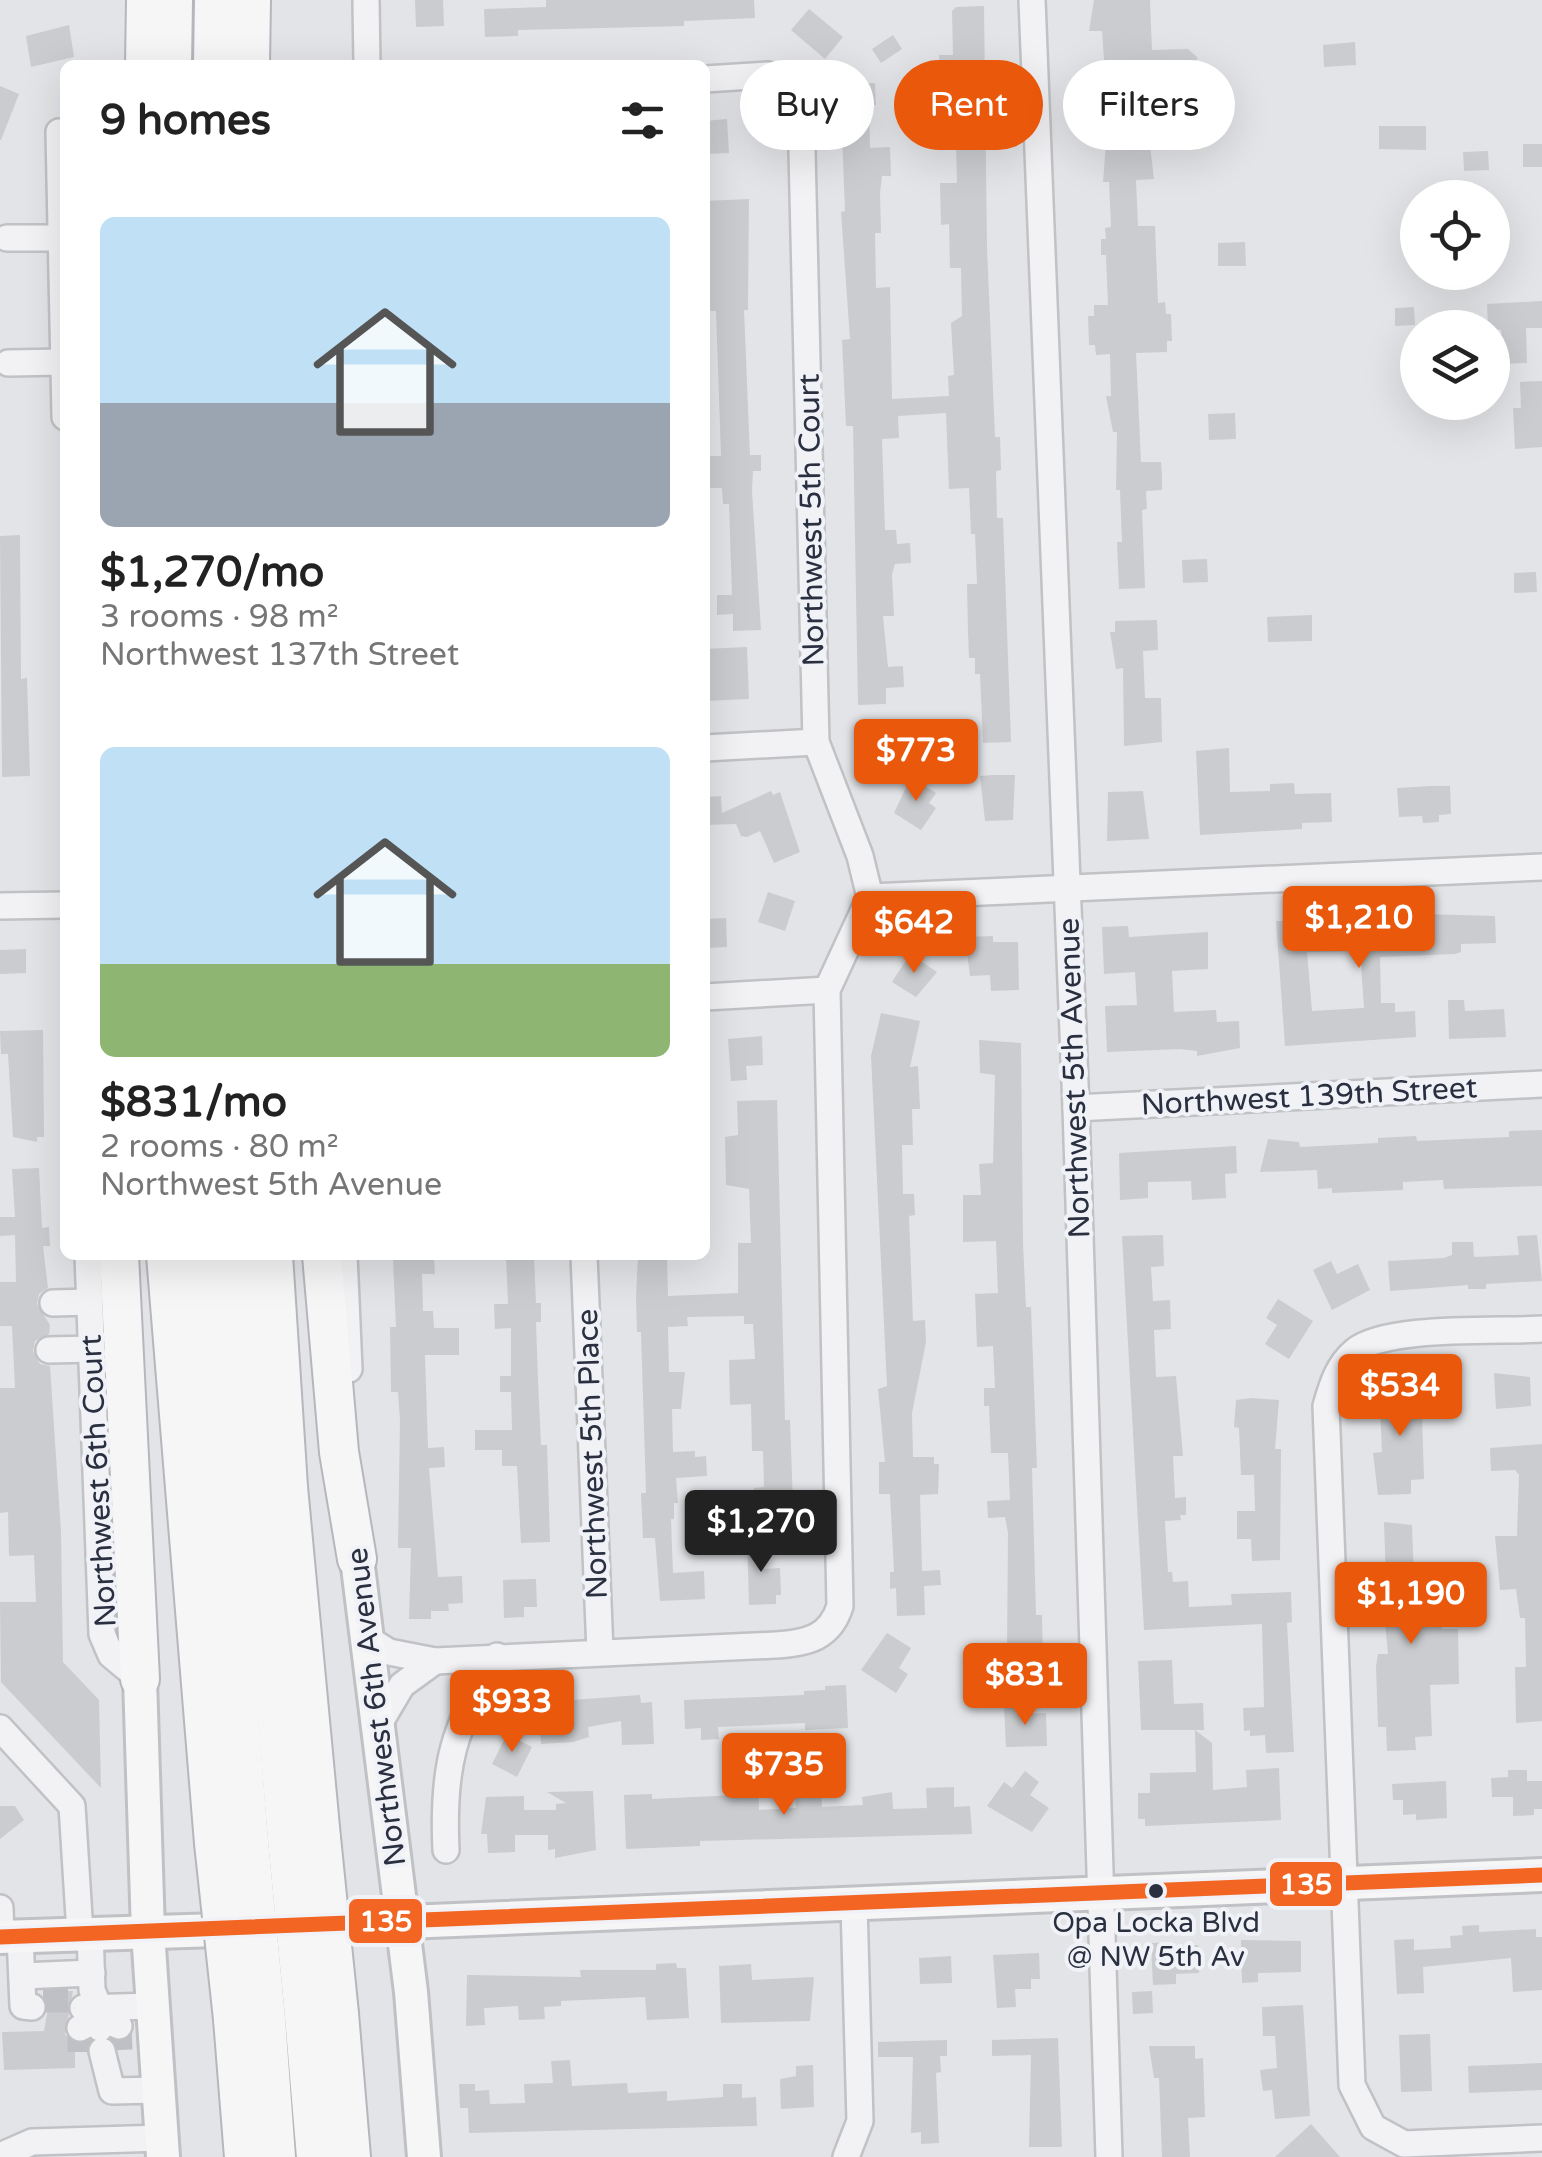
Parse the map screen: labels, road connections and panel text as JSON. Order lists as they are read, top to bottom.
{
  "streets": {
    "main road": ["Northwest 6th Avenue"],
    "street": [
      "Northwest 5th Court",
      "Northwest 5th Avenue",
      "Northwest 139th Street",
      "Northwest 5th Place",
      "Northwest 6th Court"
    ]
  },
  "crossings": [
    ["Northwest 5th Avenue", "Northwest 139th Street"]
  ],
  "places": ["Opa Locka Blvd @ NW 5th Av"],
  "lines": ["transit line 135"],
  "page": {
    "chip": ["Buy", "Rent", "Filters"],
    "heading": "9 homes",
    "list": [
      {
        "name": "$1,270/mo",
        "note": "3 rooms · 98 m² · Northwest 137th Street"
      },
      {
        "name": "$831/mo",
        "note": "2 rooms · 80 m² · Northwest 5th Avenue"
      }
    ],
    "price": [
      "$773",
      "$1,210",
      "$642",
      "$534",
      "$1,270",
      "$1,190",
      "$831",
      "$933",
      "$735"
    ]
  }
}
